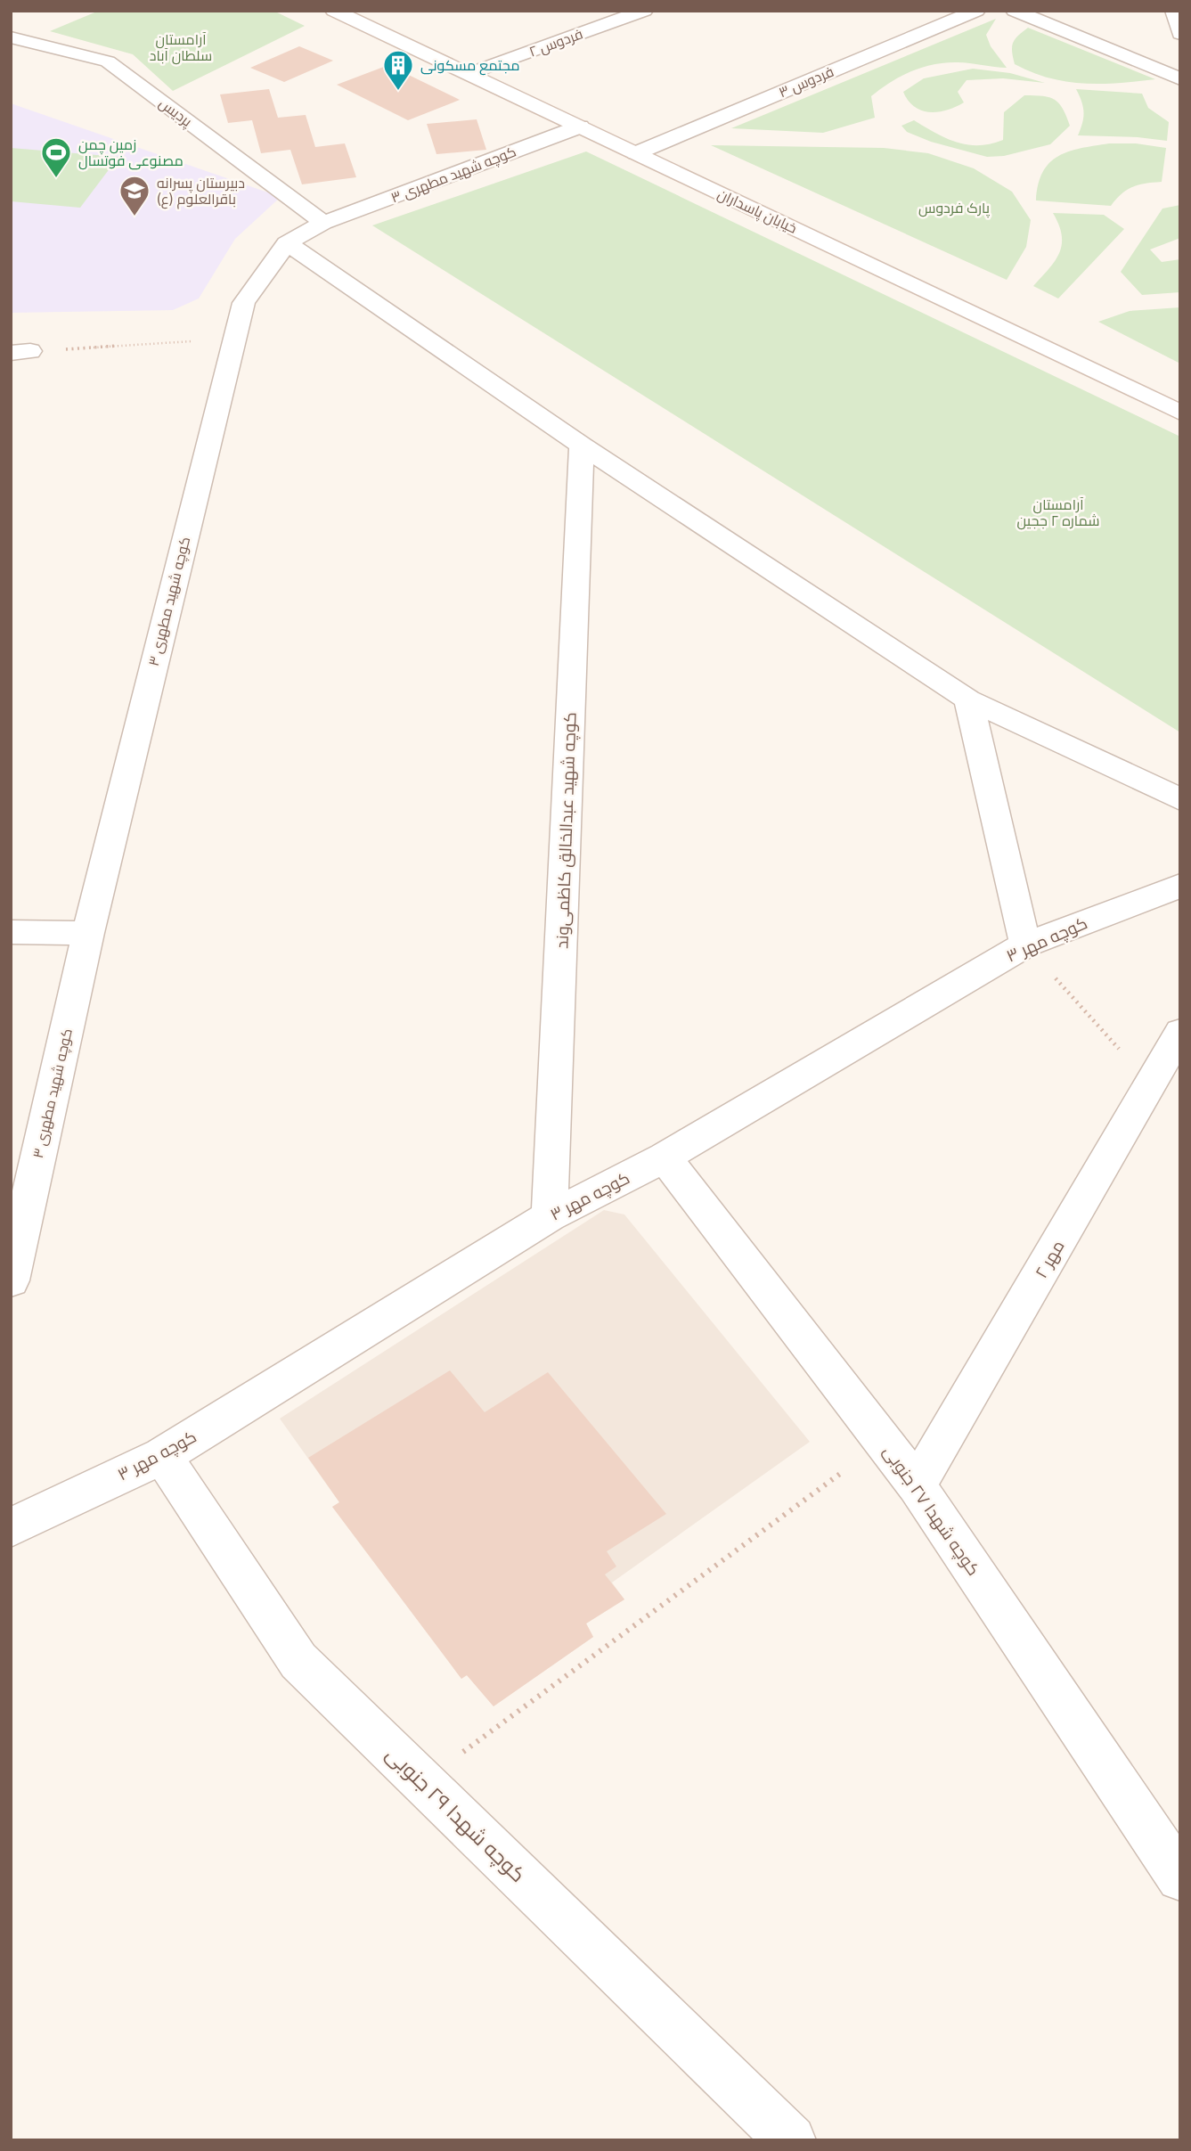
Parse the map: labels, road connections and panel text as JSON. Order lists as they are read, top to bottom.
{
  "streets": {
    "street": [
      "فردوس ۲",
      "فردوس ۳",
      "پردیس",
      "کوچه شهید مطهری ۳",
      "خیابان پاسداران",
      "کوچه شهید عبدالخالق کاظمی‌وند",
      "کوچه مهر ۳",
      "مهر ۲",
      "کوچه شهدا ۲۷ جنوبی",
      "کوچه شهدا ۲۹ جنوبی"
    ]
  },
  "crossings": [
    ["فردوس ۲", "خیابان پاسداران"],
    ["فردوس ۳", "خیابان پاسداران"],
    ["پردیس", "کوچه شهید مطهری ۳"],
    ["کوچه شهید مطهری ۳", "خیابان پاسداران"],
    ["کوچه شهید عبدالخالق کاظمی‌وند", "کوچه مهر ۳"],
    ["کوچه مهر ۳", "کوچه شهدا ۲۷ جنوبی"],
    ["کوچه مهر ۳", "کوچه شهدا ۲۹ جنوبی"],
    ["مهر ۲", "کوچه شهدا ۲۷ جنوبی"]
  ],
  "parks": ["آرامستان سلطان آباد", "پارک فردوس", "آرامستان شماره ۲ ججین"],
  "places": {
    "building": ["مجتمع مسکونی"],
    "sports": ["زمین چمن مصنوعی فوتسال"],
    "school or university": ["دبیرستان پسرانه باقرالعلوم (ع)"]
  }
}
